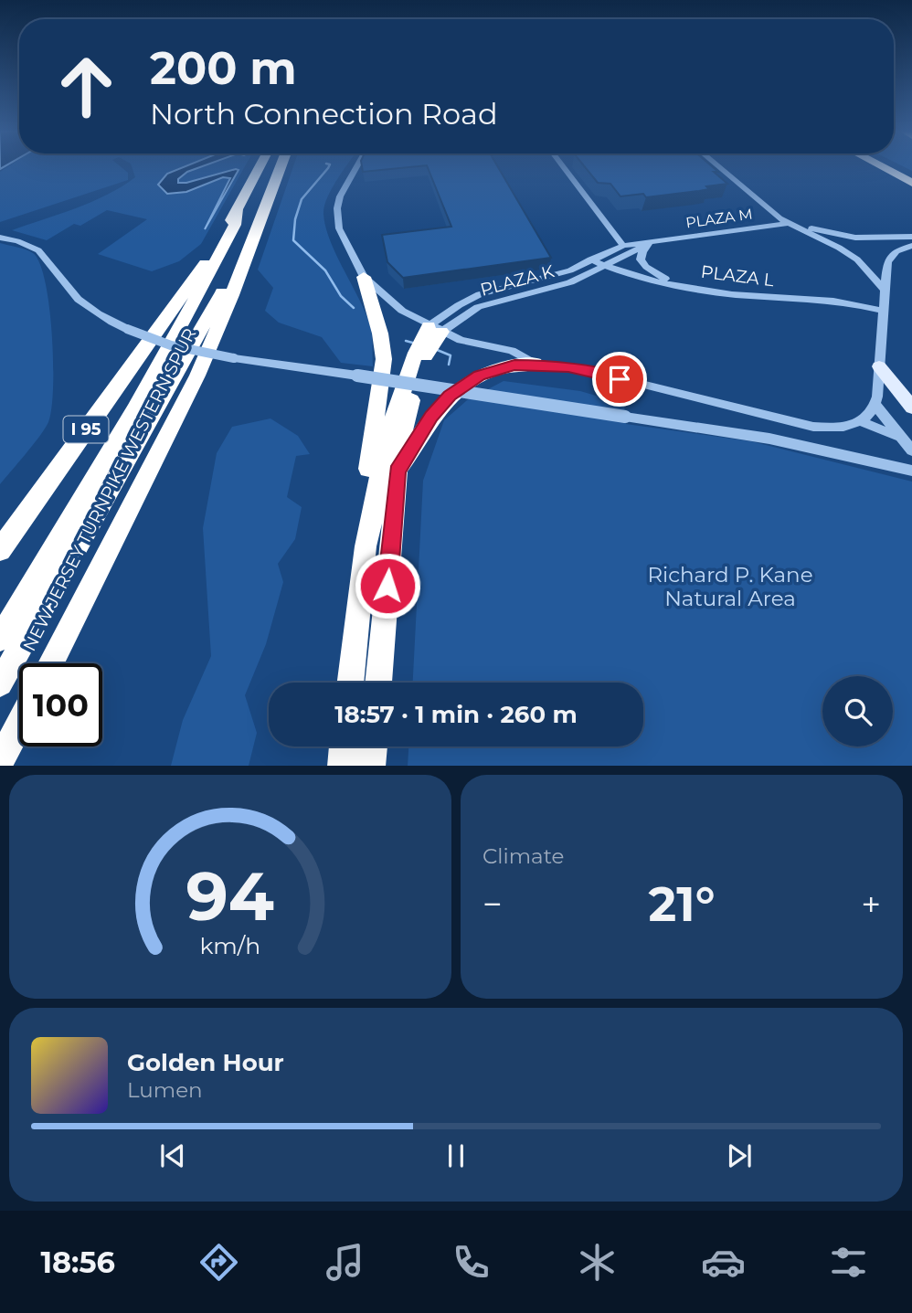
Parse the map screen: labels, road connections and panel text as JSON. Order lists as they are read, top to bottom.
{
  "streets": {
    "highway": ["I 95", "NEW JERSEY TURNPIKE WESTERN SPUR"],
    "street": ["PLAZA M", "PLAZA L", "PLAZA K"]
  },
  "crossings": [
    ["PLAZA M", "PLAZA L"],
    ["PLAZA M", "PLAZA K"],
    ["PLAZA L", "PLAZA K"]
  ],
  "parks": ["Richard P. Kane Natural Area"],
  "page": {
    "turn": ["200 m", "North Connection Road"],
    "limit": "100",
    "trip": "18:57 · 1 min · 260 m",
    "tile": "Climate",
    "heat": ["−", "21°", "+"],
    "song": ["Golden Hour", "Lumen"],
    "tabs": "18:56",
    "gauge": ["94", "km/h"]
  }
}
